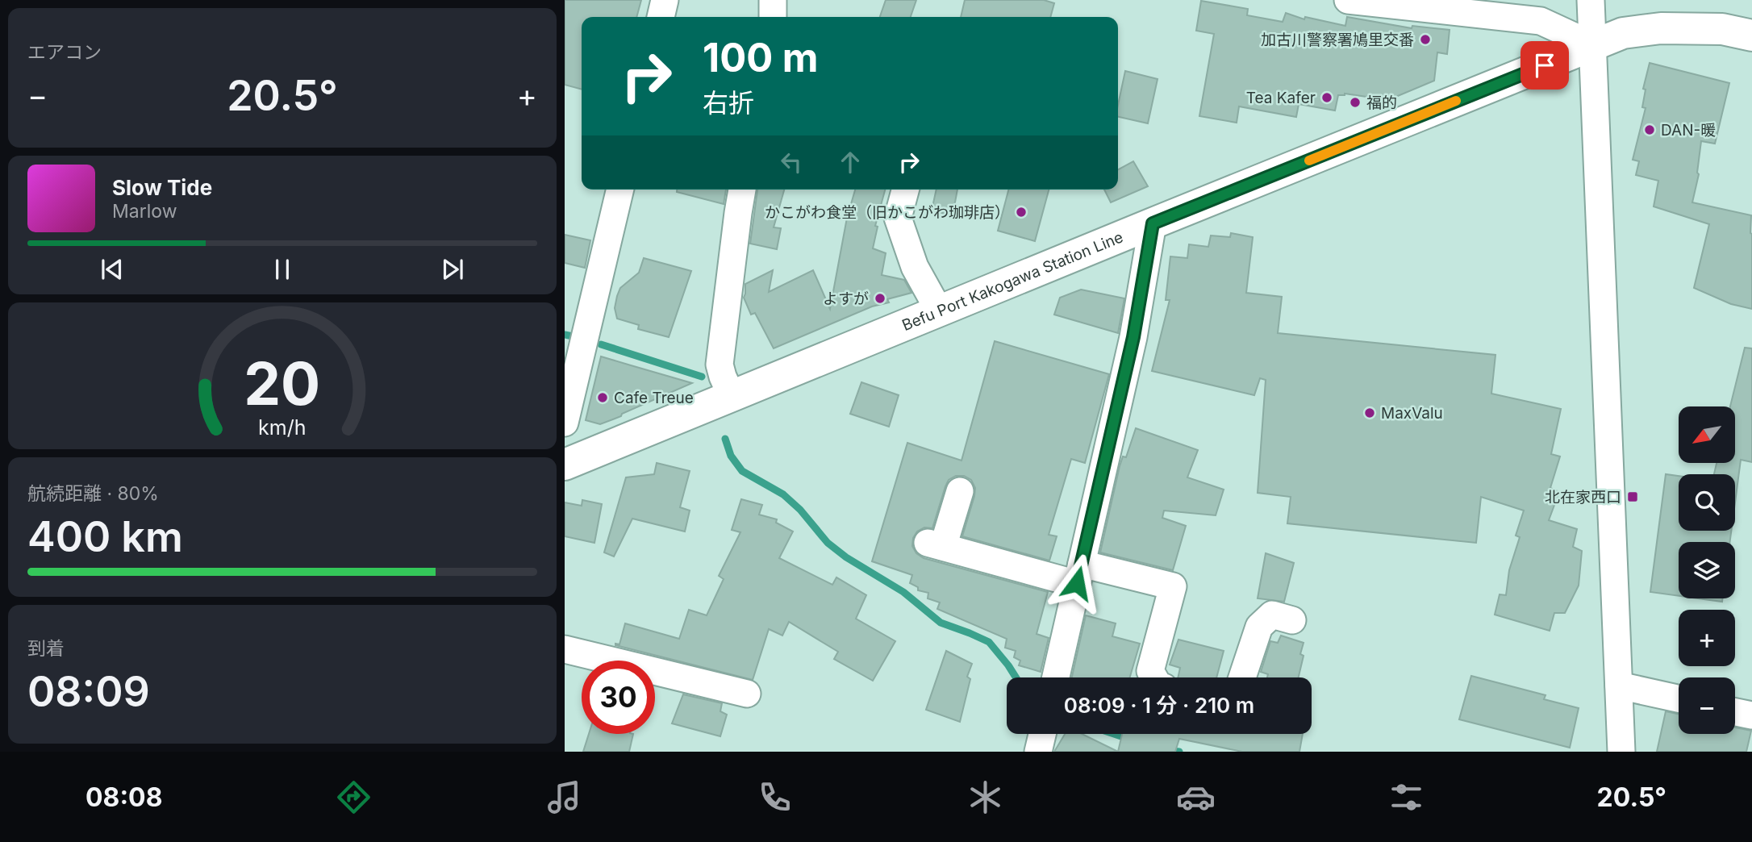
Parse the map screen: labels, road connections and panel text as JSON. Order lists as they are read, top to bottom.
{
  "streets": {
    "main road": ["Befu Port Kakogawa Station Line"]
  },
  "places": {
    "other": [
      "加古川警察署鳩里交番",
      "Tea Kafer",
      "福的",
      "DAN-暖",
      "かこがわ食堂（旧かこがわ珈琲店）",
      "よすが",
      "Cafe Treue",
      "MaxValu"
    ],
    "transit": ["北在家西口"]
  },
  "north": "bottom left",
  "page": {
    "tile": [
      "エアコン",
      ["航続距離 · 80%", "400 km"],
      ["到着", "08:09"]
    ],
    "turn": ["100 m", "右折"],
    "heat": ["−", "20.5°", "+"],
    "song": ["Slow Tide", "Marlow"],
    "map_buttons": ["+", "−"],
    "limit": "30",
    "trip": "08:09 · 1 分 · 210 m",
    "tabs": ["08:08", "20.5°"],
    "gauge": ["20", "km/h"]
  }
}
